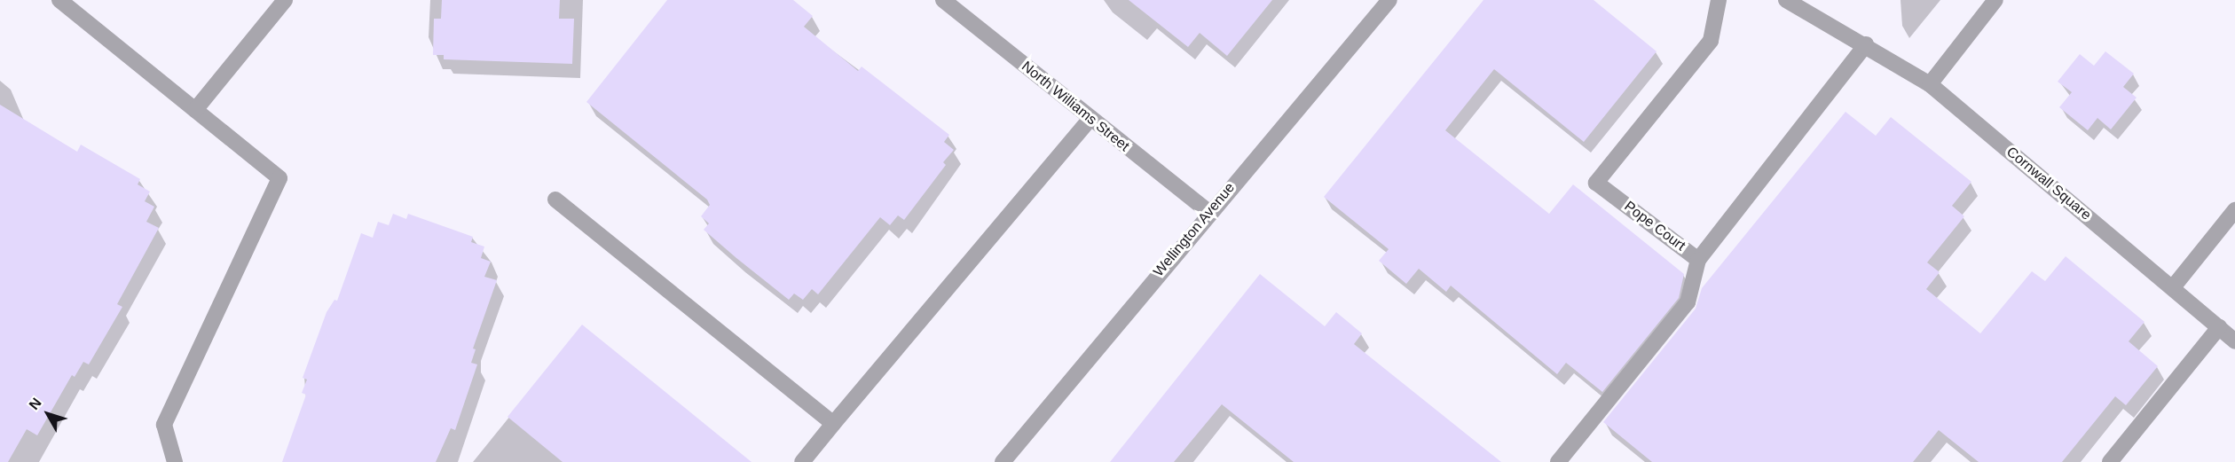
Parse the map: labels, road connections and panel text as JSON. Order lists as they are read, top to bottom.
{
  "streets": {
    "street": [
      "North Williams Street",
      "Cornwall Square",
      "Pope Court",
      "Wellington Avenue"
    ]
  },
  "crossings": [
    ["North Williams Street", "Wellington Avenue"]
  ],
  "north": "top left"
}
